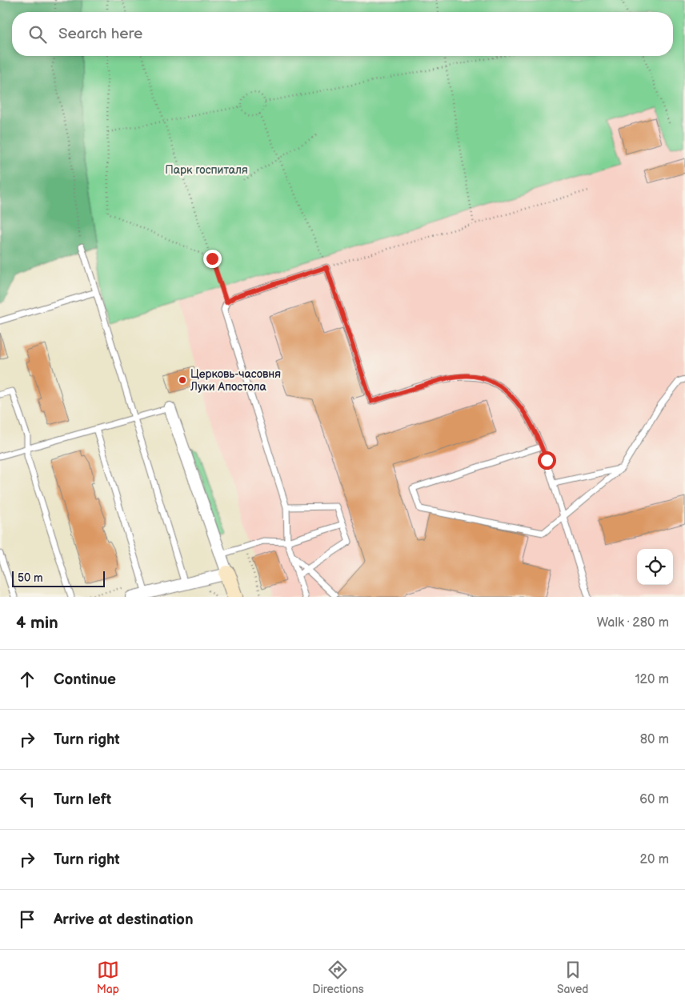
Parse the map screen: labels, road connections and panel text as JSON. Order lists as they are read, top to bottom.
{
  "parks": ["Парк госпиталя"],
  "places": ["Церковь-часовня Луки Апостола"],
  "scale_bar": "50 m",
  "page": {
    "search": "Search here",
    "scale": "50 m",
    "heading": ["4 min", "Walk · 280 m"],
    "list": [
      ["Continue", "120 m"],
      ["Turn right", "80 m"],
      ["Turn left", "60 m"],
      ["Turn right", "20 m"],
      "Arrive at destination"
    ],
    "nav": ["Map", "Directions", "Saved"]
  }
}
